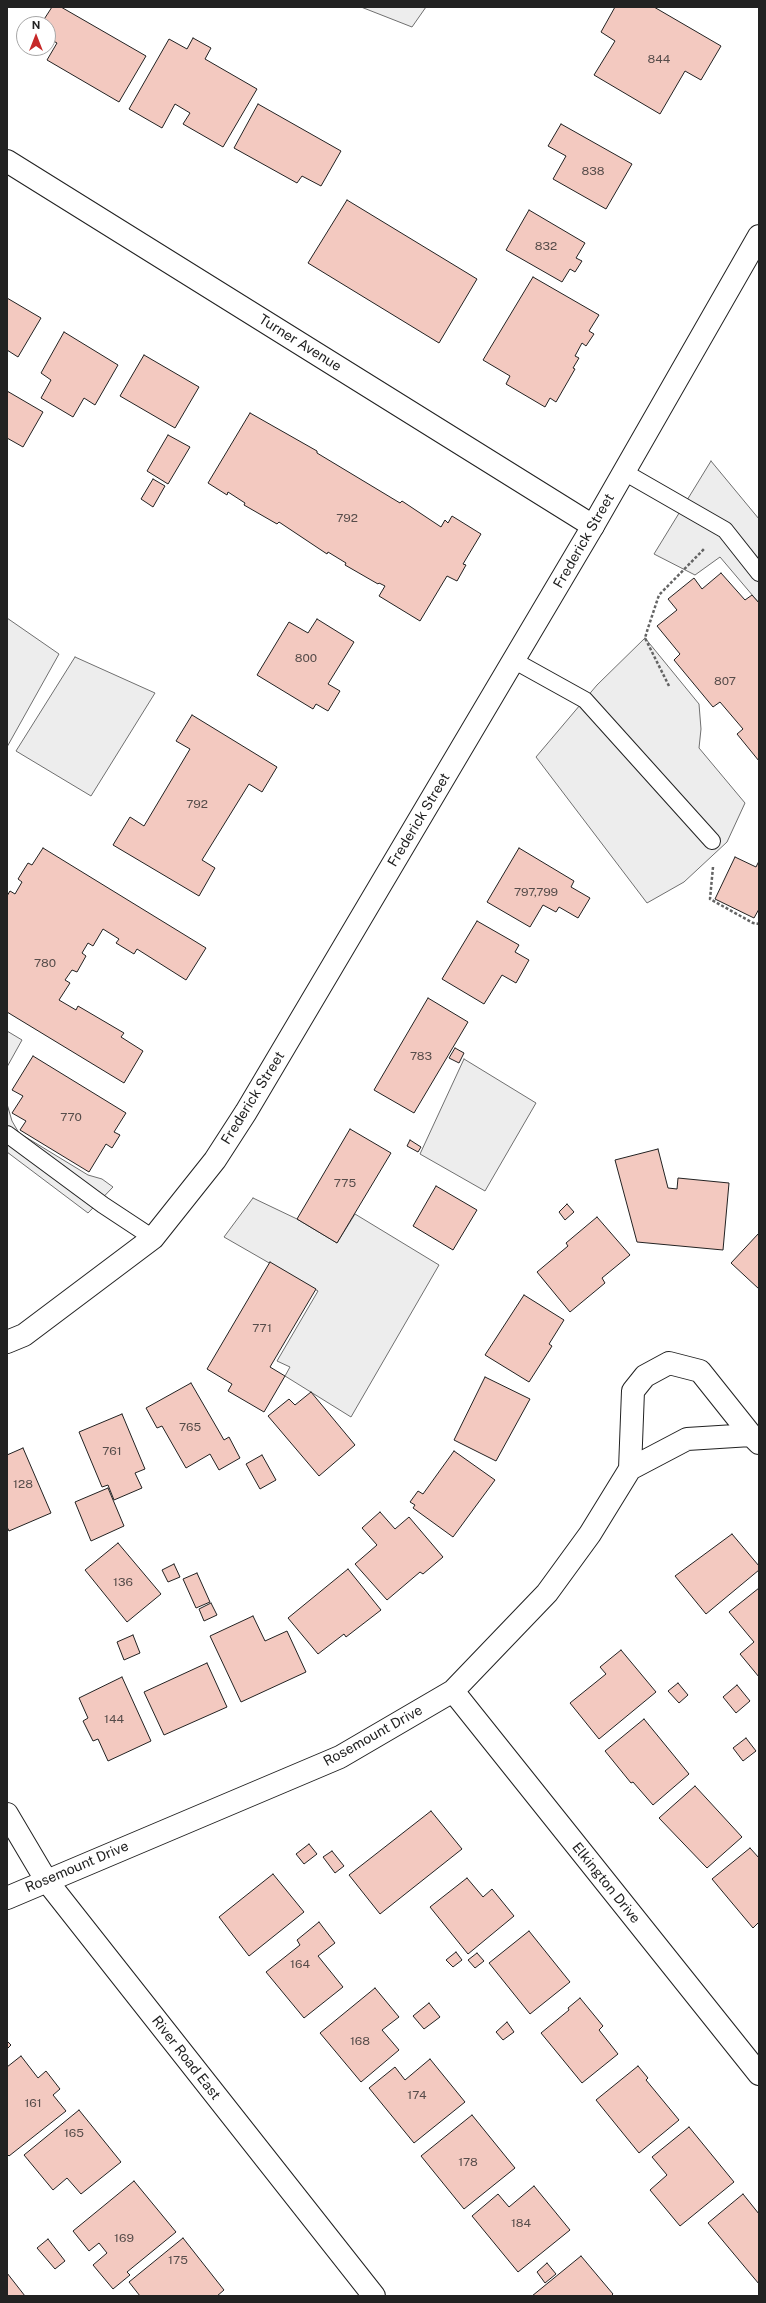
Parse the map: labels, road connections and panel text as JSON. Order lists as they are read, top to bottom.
{
  "streets": {
    "street": [
      "Turner Avenue",
      "Frederick Street",
      "Rosemount Drive",
      "Elkington Drive",
      "River Road East"
    ]
  },
  "crossings": [
    ["Turner Avenue", "Frederick Street"],
    ["Rosemount Drive", "Elkington Drive"],
    ["Rosemount Drive", "River Road East"]
  ],
  "house_numbers": [
    "844",
    "838",
    "832",
    "792",
    "800",
    "807",
    "792",
    "797,799",
    "780",
    "783",
    "770",
    "775",
    "771",
    "765",
    "761",
    "128",
    "136",
    "144",
    "164",
    "168",
    "174",
    "161",
    "165",
    "178",
    "184",
    "169",
    "175"
  ],
  "north": "top"
}
